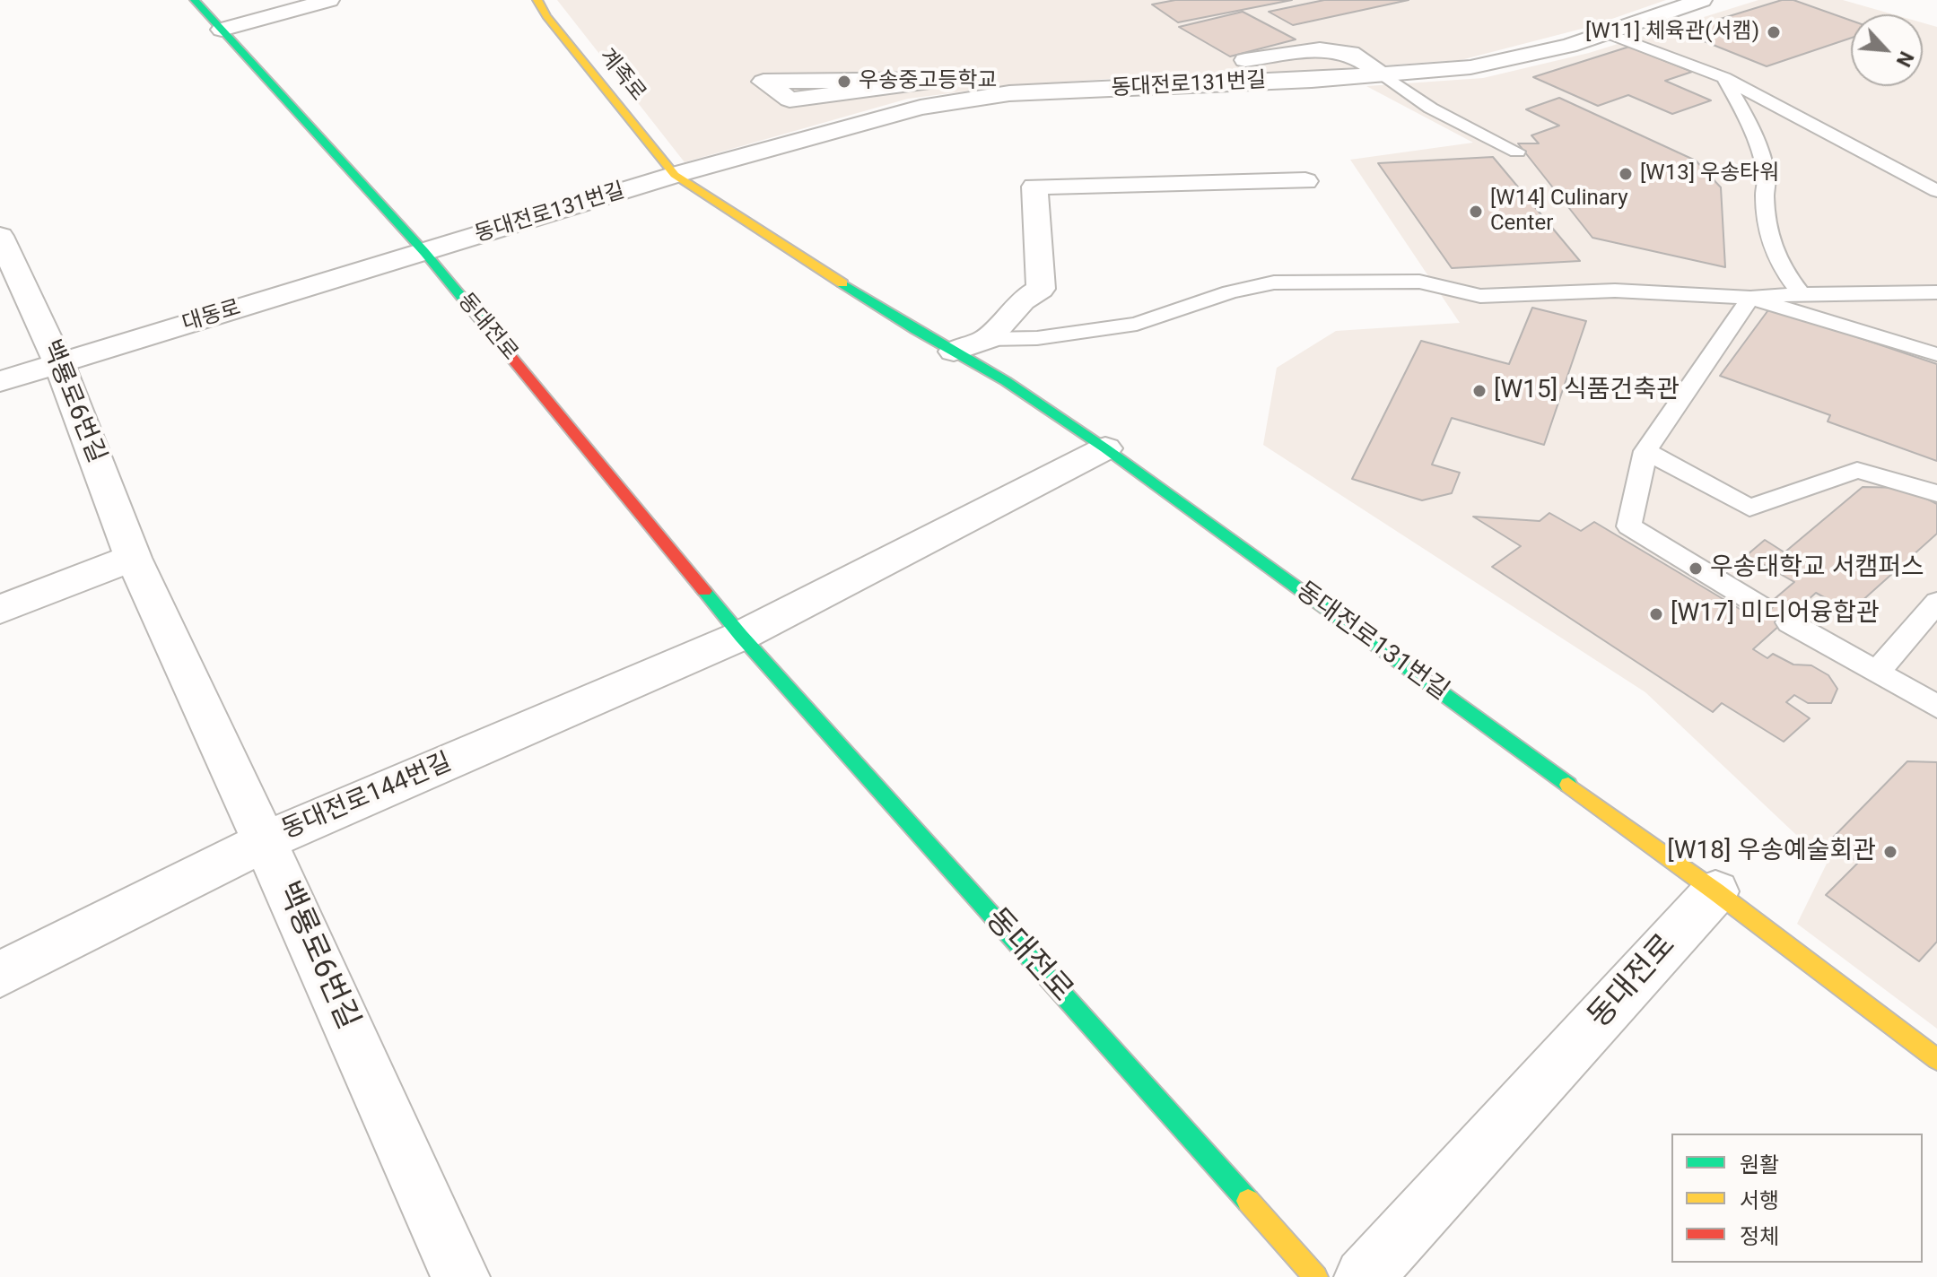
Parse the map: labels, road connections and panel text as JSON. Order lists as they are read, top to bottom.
{
  "streets": {
    "main road": ["계족로", "동대전로131번길", "동대전로"],
    "street": ["대동로", "백룡로6번길", "동대전로144번길"]
  },
  "crossings": [
    ["계족로", "동대전로131번길"],
    ["동대전로131번길", "대동로"],
    ["동대전로131번길", "동대전로"],
    ["대동로", "동대전로"],
    ["대동로", "백룡로6번길"],
    ["동대전로", "동대전로144번길"],
    ["백룡로6번길", "동대전로144번길"]
  ],
  "places": [
    "[W11] 체육관(서캠)",
    "우송중고등학교",
    "[W13] 우송타워",
    "[W14] Culinary Center",
    "[W15] 식품건축관",
    "우송대학교 서캠퍼스",
    "[W17] 미디어융합관",
    "[W18] 우송예술회관"
  ],
  "legend": ["원활", "서행", "정체"],
  "north": "bottom right"
}
